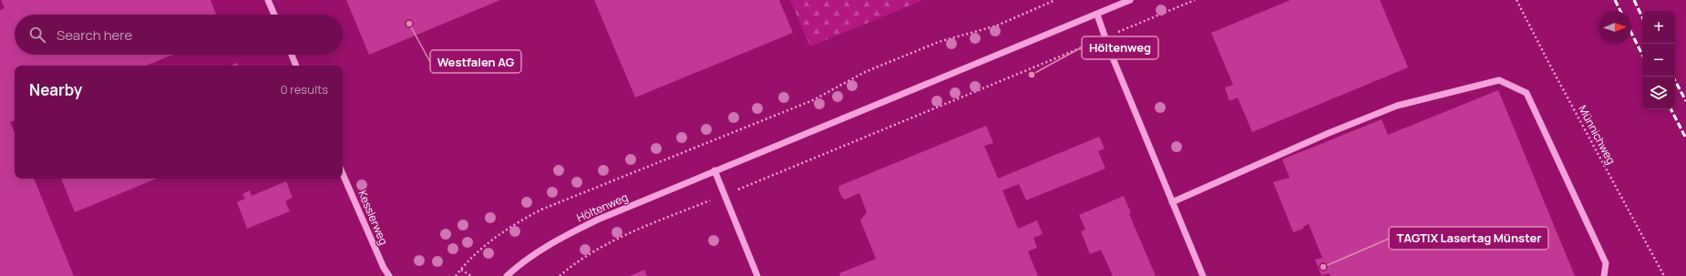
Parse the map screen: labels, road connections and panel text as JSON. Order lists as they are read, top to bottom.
{
  "streets": {
    "street": ["Höltenweg", "Kesslerweg"],
    "path": ["Münnichweg"]
  },
  "places": ["Westfalen AG", "Höltenweg", "TAGTIX Lasertag Münster"],
  "north": "right",
  "page": {
    "map_buttons": ["+", "−"],
    "search": "Search here",
    "heading": ["Nearby", "0 results"]
  }
}
